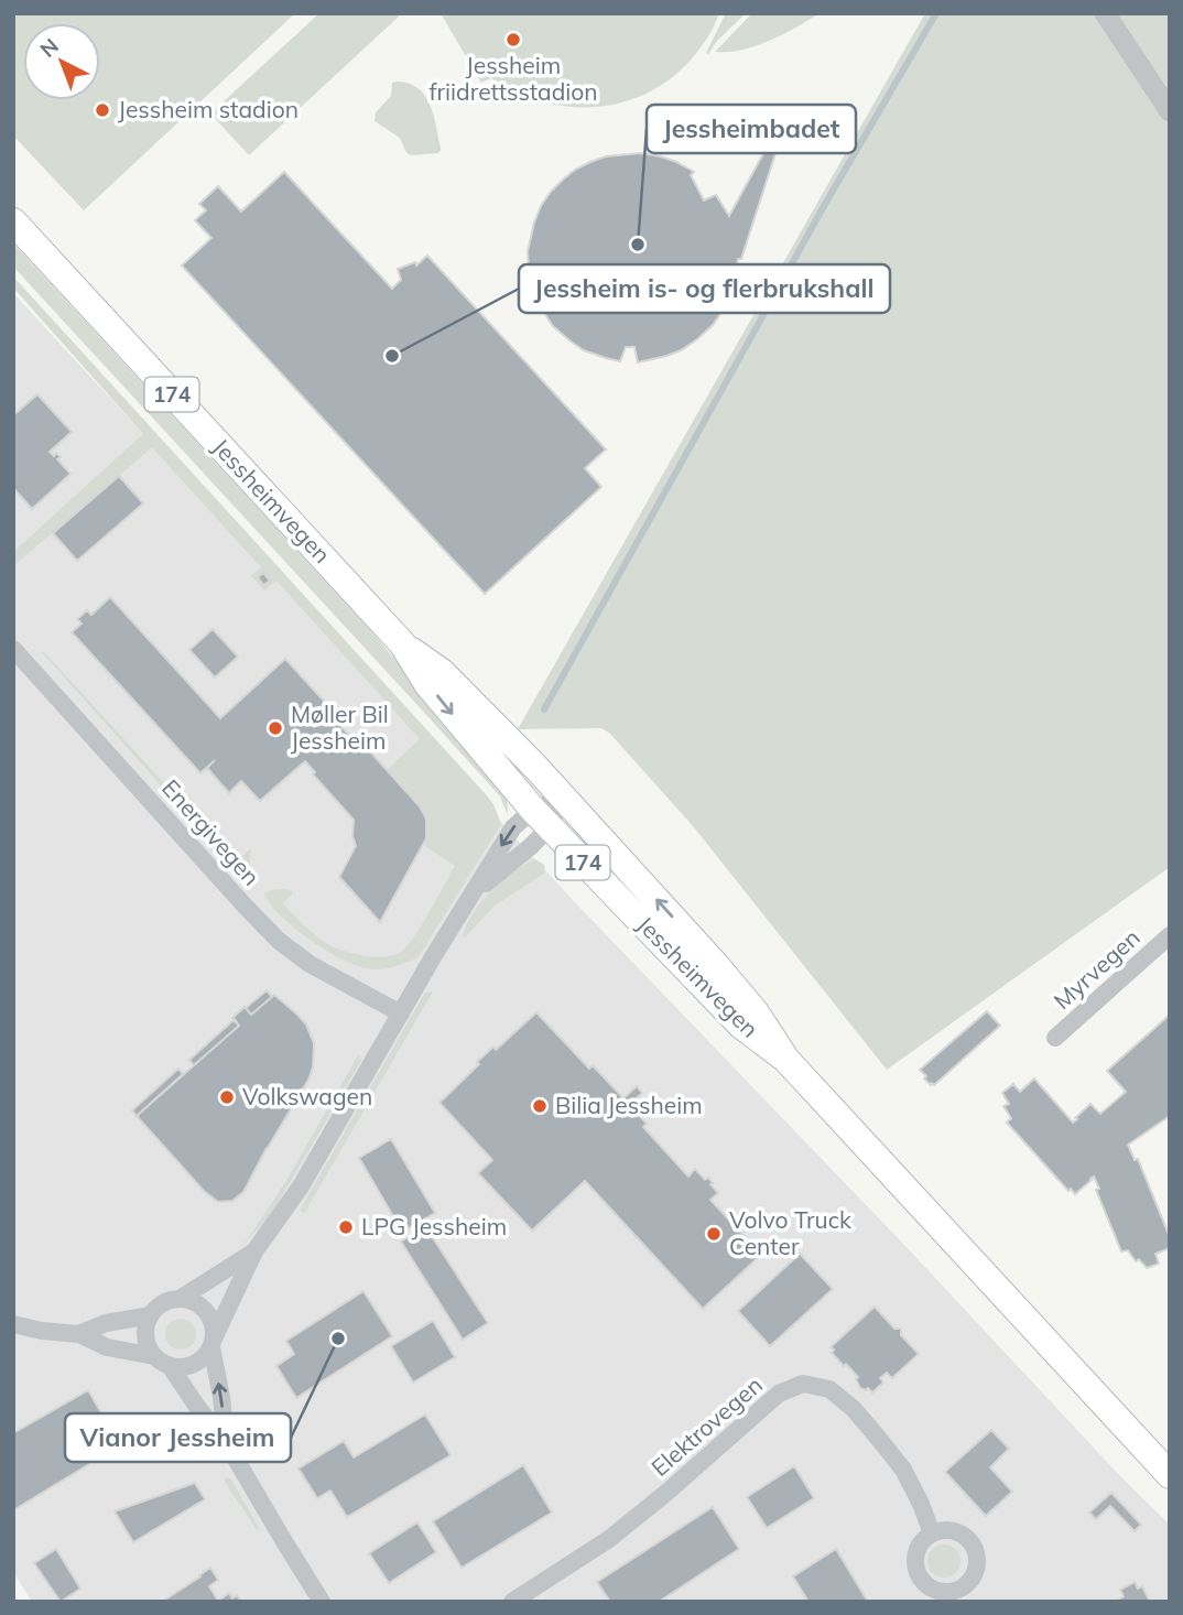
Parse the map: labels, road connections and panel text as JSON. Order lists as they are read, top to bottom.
{
  "streets": {
    "main road": ["174", "Jessheimvegen"],
    "street": ["Energivegen", "Myrvegen", "Elektrovegen"]
  },
  "places": [
    "Jessheim friidrettsstadion",
    "Jessheim stadion",
    "Jessheimbadet",
    "Jessheim is- og flerbrukshall",
    "Møller Bil Jessheim",
    "Volkswagen",
    "Bilia Jessheim",
    "LPG Jessheim",
    "Volvo Truck Center",
    "Vianor Jessheim"
  ],
  "north": "top left"
}
